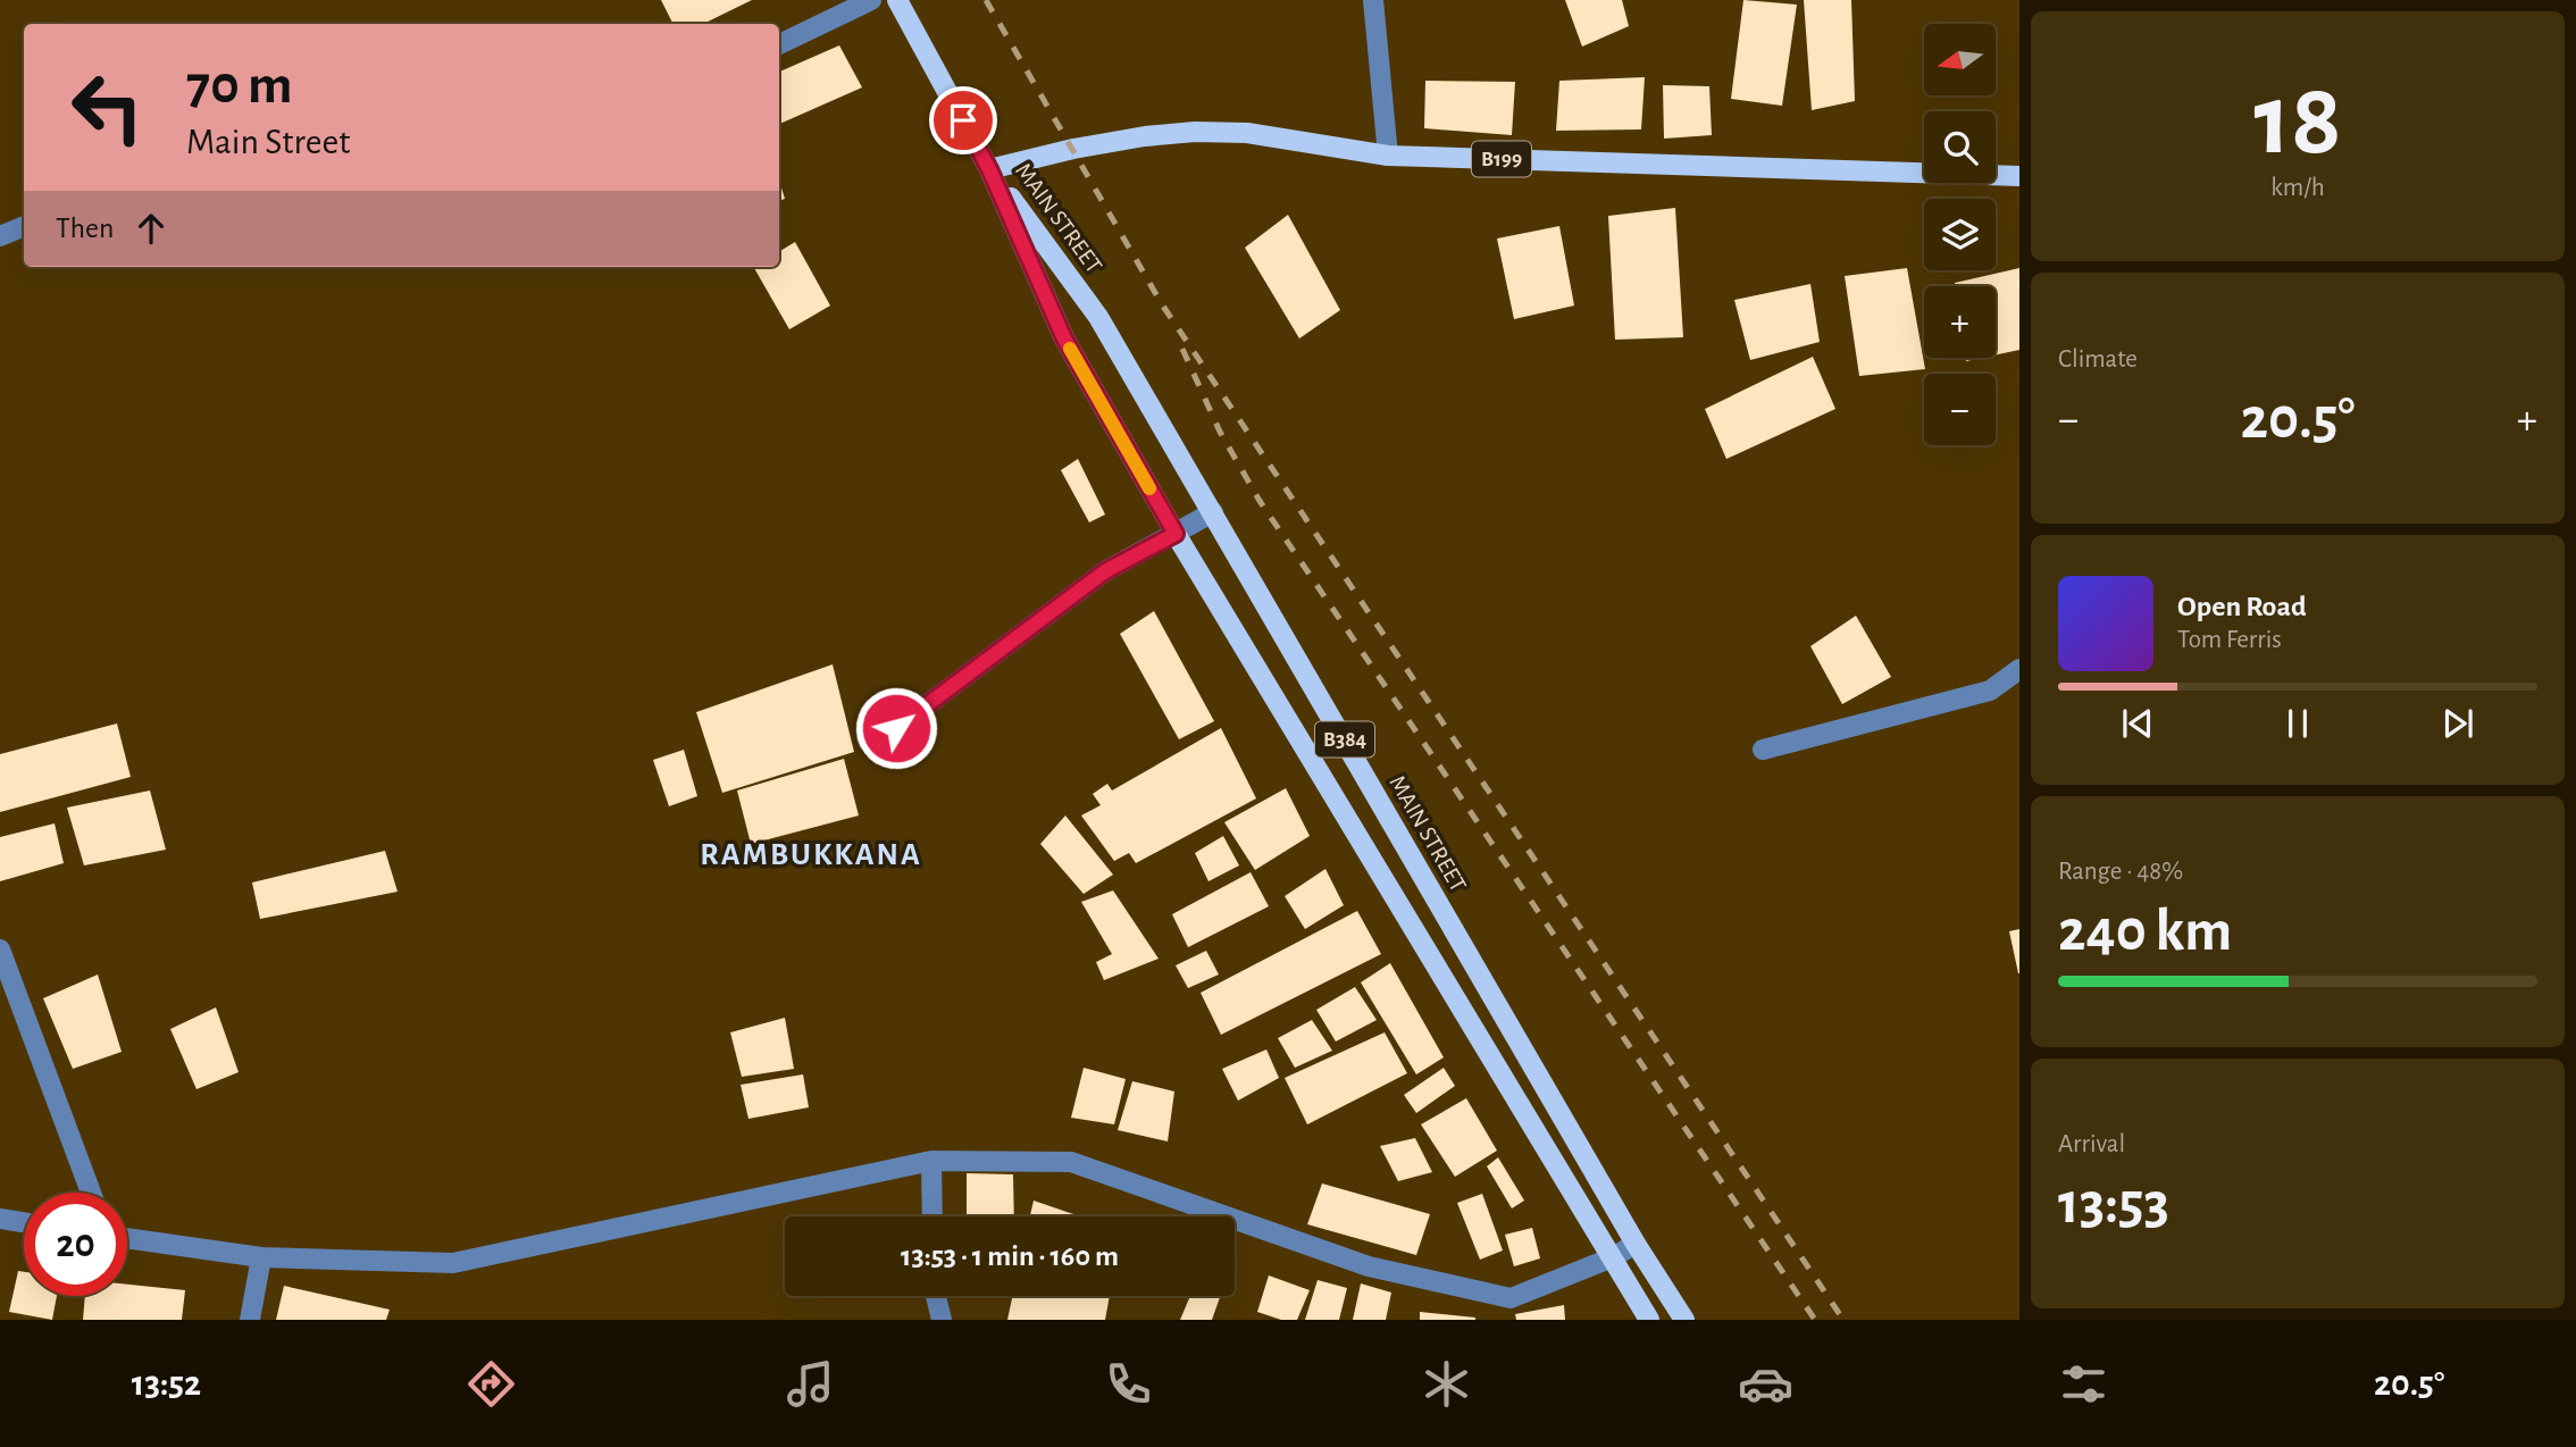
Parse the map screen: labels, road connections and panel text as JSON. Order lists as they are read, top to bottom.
{
  "streets": {
    "main road": ["B199", "MAIN STREET", "B384"]
  },
  "crossings": [
    ["B199", "MAIN STREET"]
  ],
  "districts": ["RAMBUKKANA"],
  "north": "left",
  "page": {
    "tile": [
      ["18", "km/h"],
      "Climate",
      ["Range · 48%", "240 km"],
      ["Arrival", "13:53"]
    ],
    "map_buttons": ["+", "−"],
    "turn": ["70 m", "Main Street"],
    "then": "Then",
    "heat": ["−", "20.5°", "+"],
    "song": ["Open Road", "Tom Ferris"],
    "limit": "20",
    "trip": "13:53 · 1 min · 160 m",
    "tabs": ["13:52", "20.5°"]
  }
}
